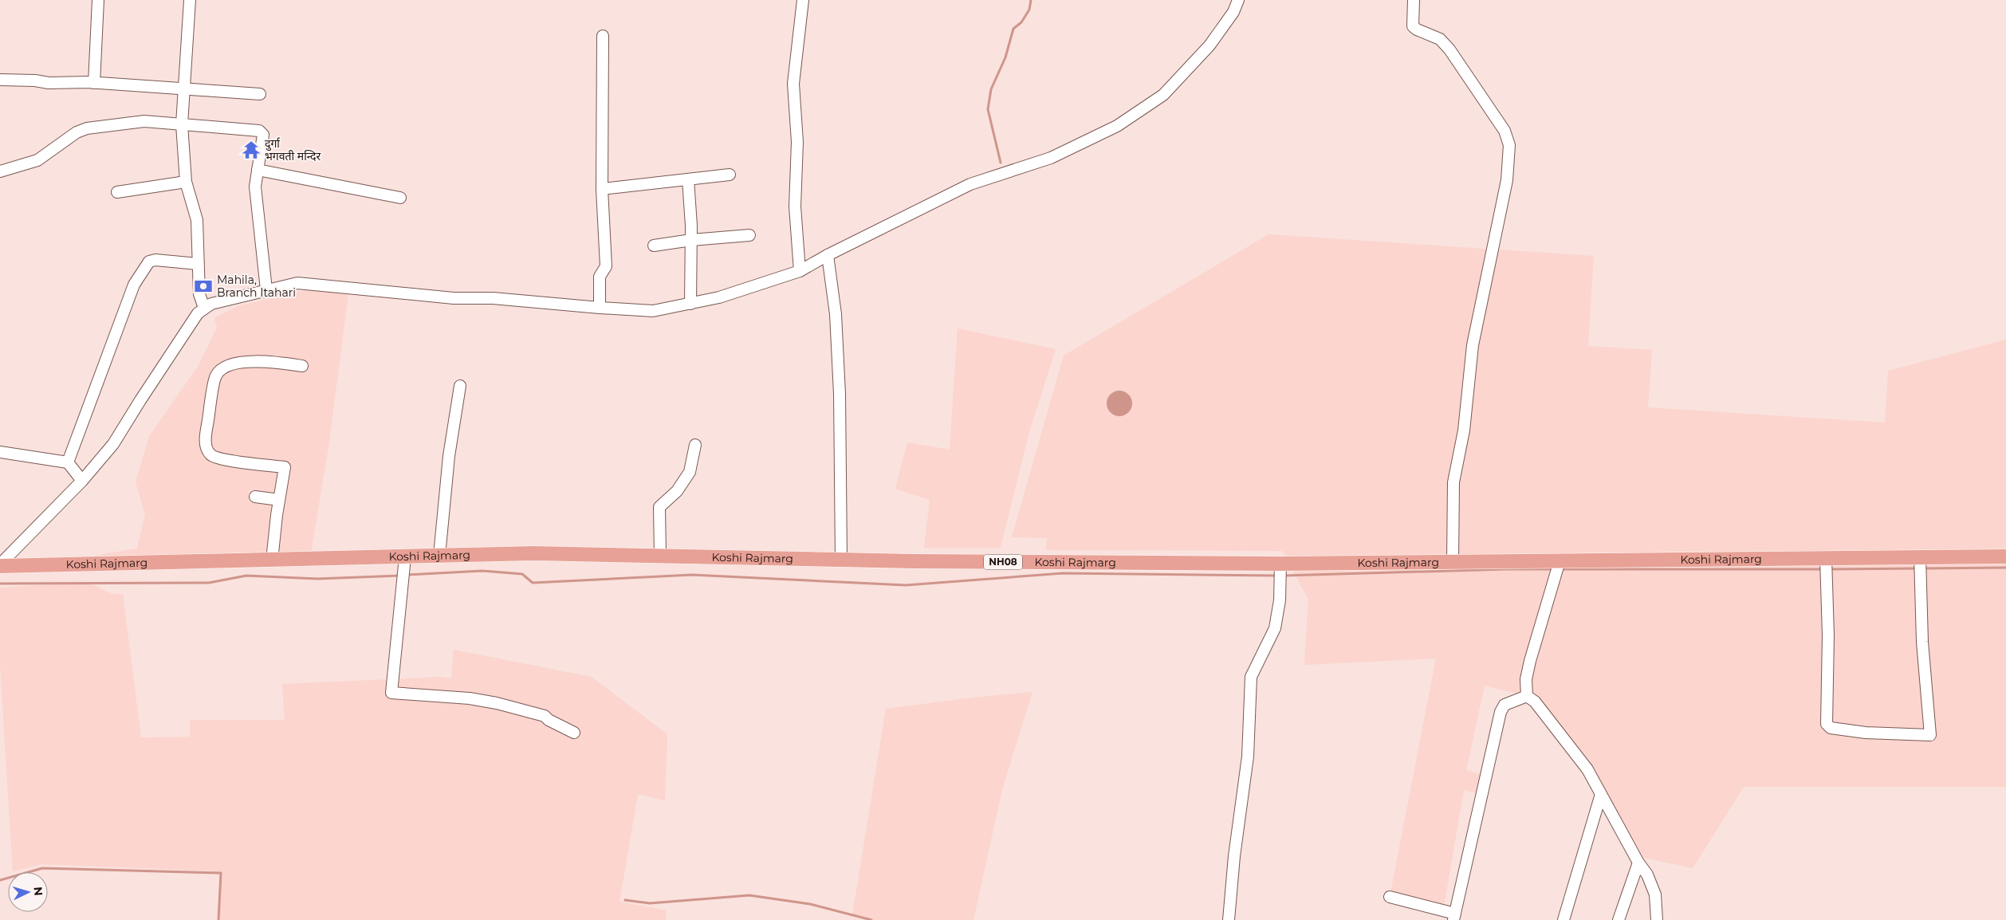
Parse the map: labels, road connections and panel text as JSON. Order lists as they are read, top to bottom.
{
  "streets": {
    "main road": ["Koshi Rajmarg", "NH08"]
  },
  "places": {
    "temple": ["दुर्गा भगवती मन्दिर"],
    "bank": ["Mahila, Branch Itahari"]
  },
  "north": "right"
}
